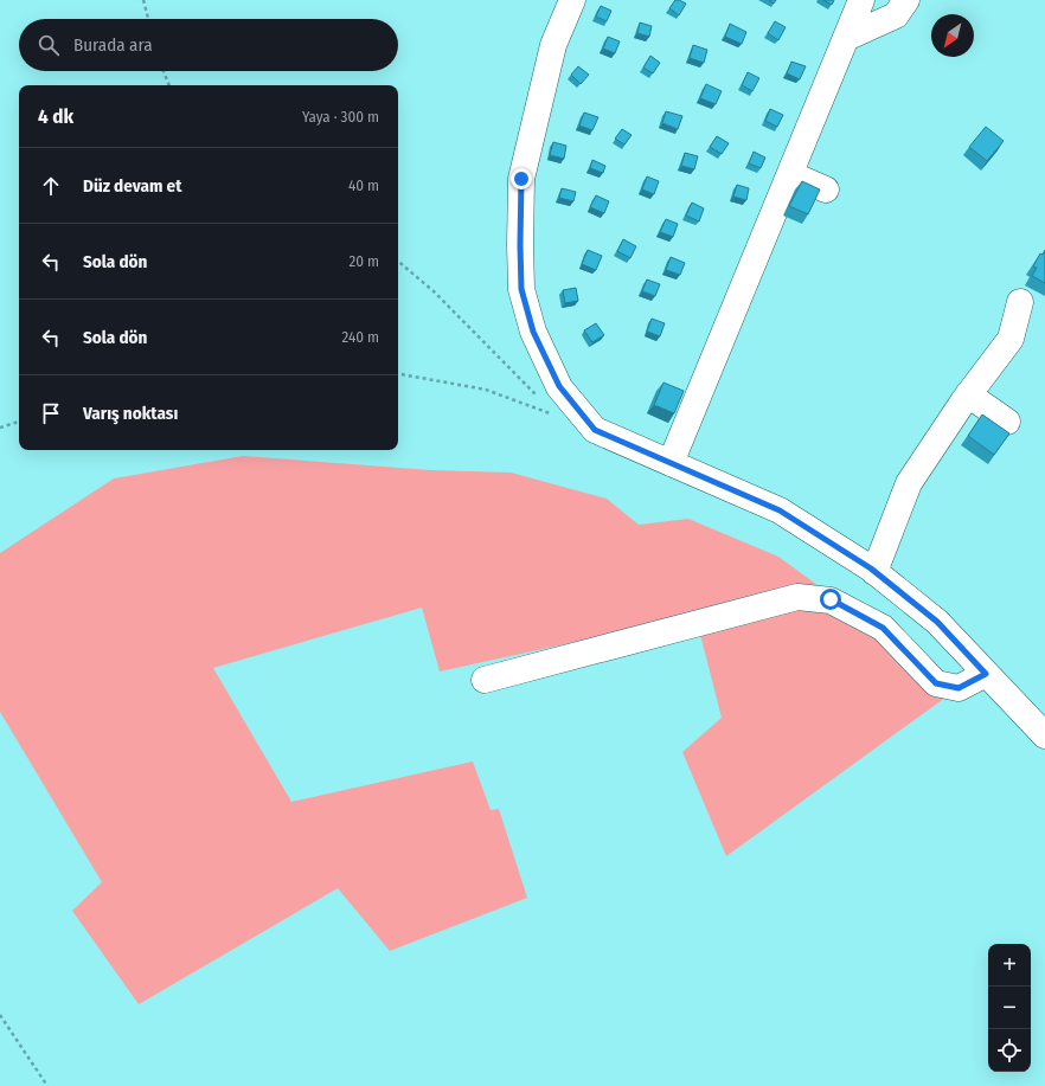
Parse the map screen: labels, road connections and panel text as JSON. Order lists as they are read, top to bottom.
{
  "north": "bottom left",
  "page": {
    "search": "Burada ara",
    "heading": ["4 dk", "Yaya · 300 m"],
    "list": [
      ["Düz devam et", "40 m"],
      ["Sola dön", "20 m"],
      ["Sola dön", "240 m"],
      "Varış noktası"
    ],
    "map_buttons": ["+", "−"]
  }
}
